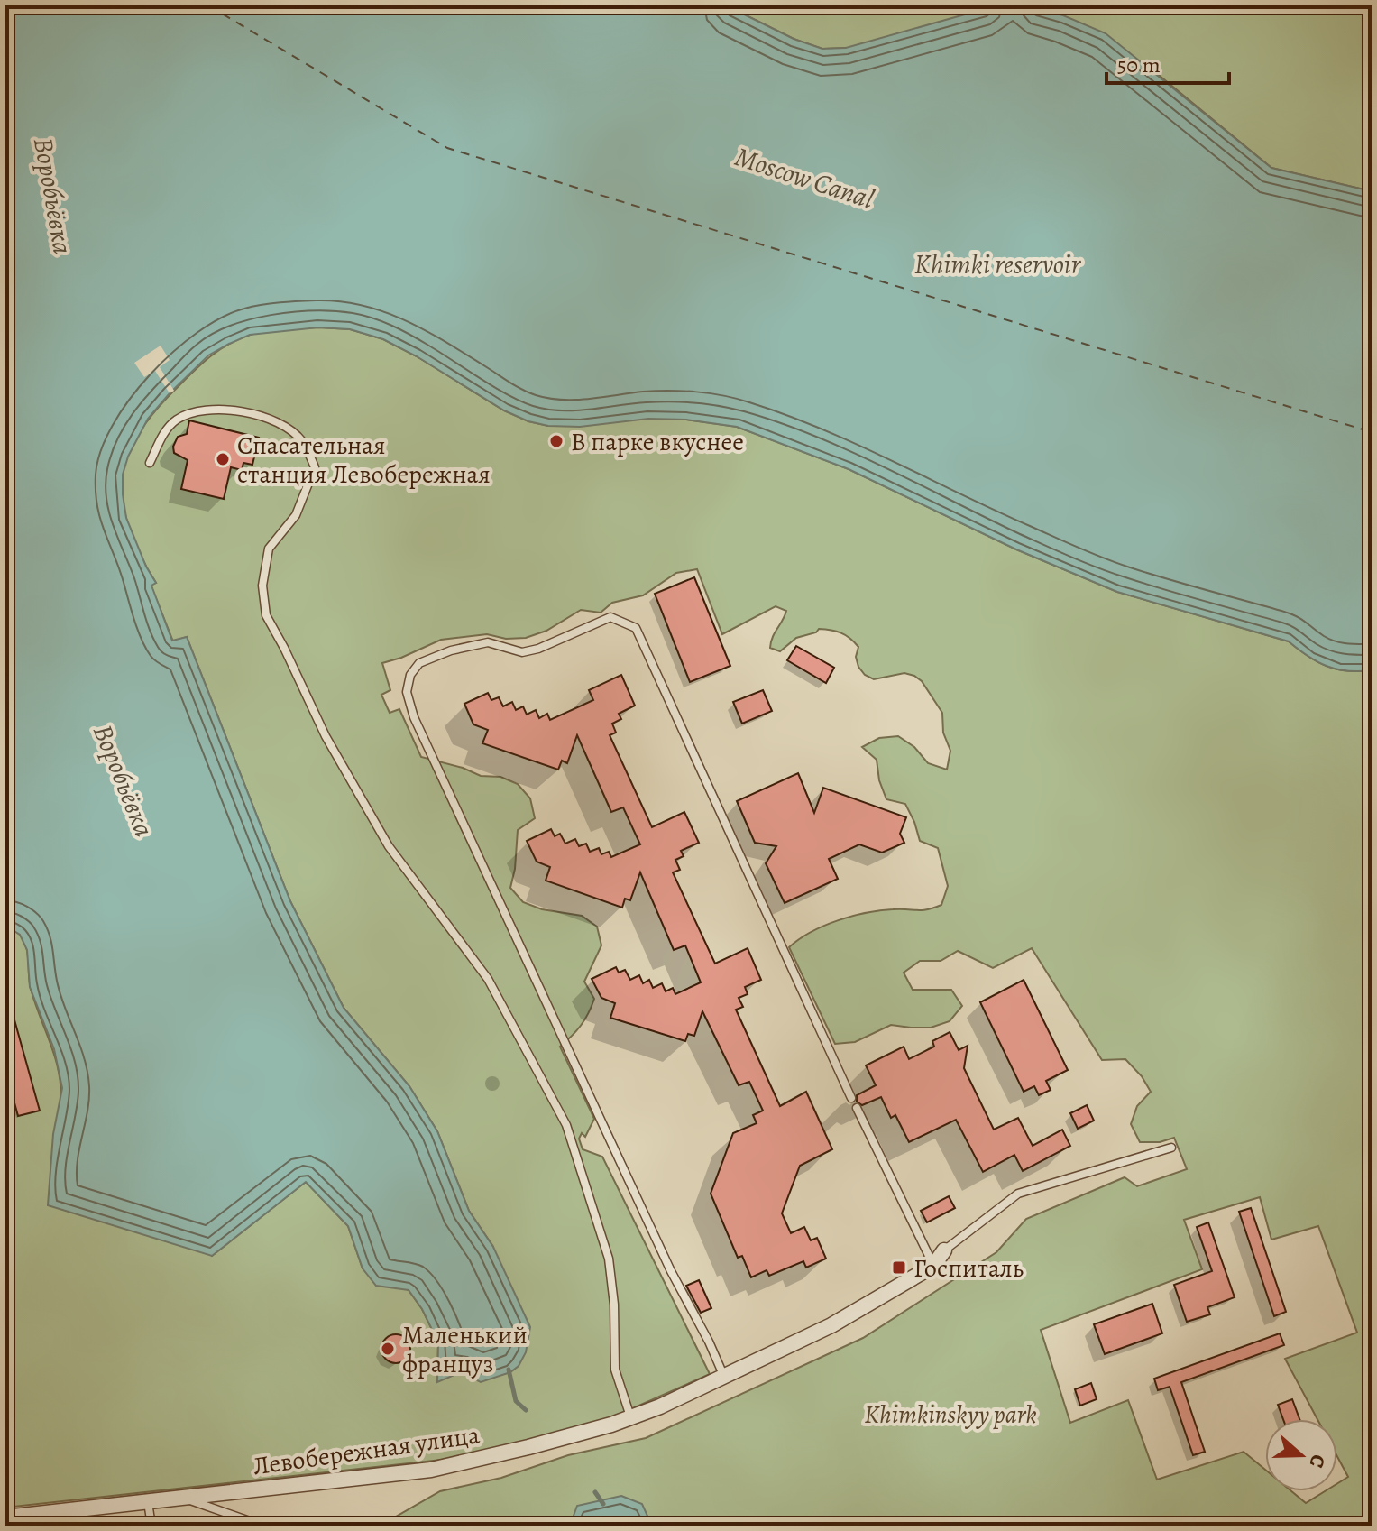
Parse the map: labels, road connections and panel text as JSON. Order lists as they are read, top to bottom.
{
  "streets": {
    "street": ["Левобережная улица"]
  },
  "water": ["Moscow Canal", "Воробьёвка", "Khimki reservoir"],
  "parks": ["Khimkinskyy park"],
  "places": {
    "other": ["В парке вкуснее", "Спасательная станция Левобережная", "Маленький француз"],
    "transit": ["Госпиталь"]
  },
  "scale_bar": "50 m",
  "north": "right"
}
